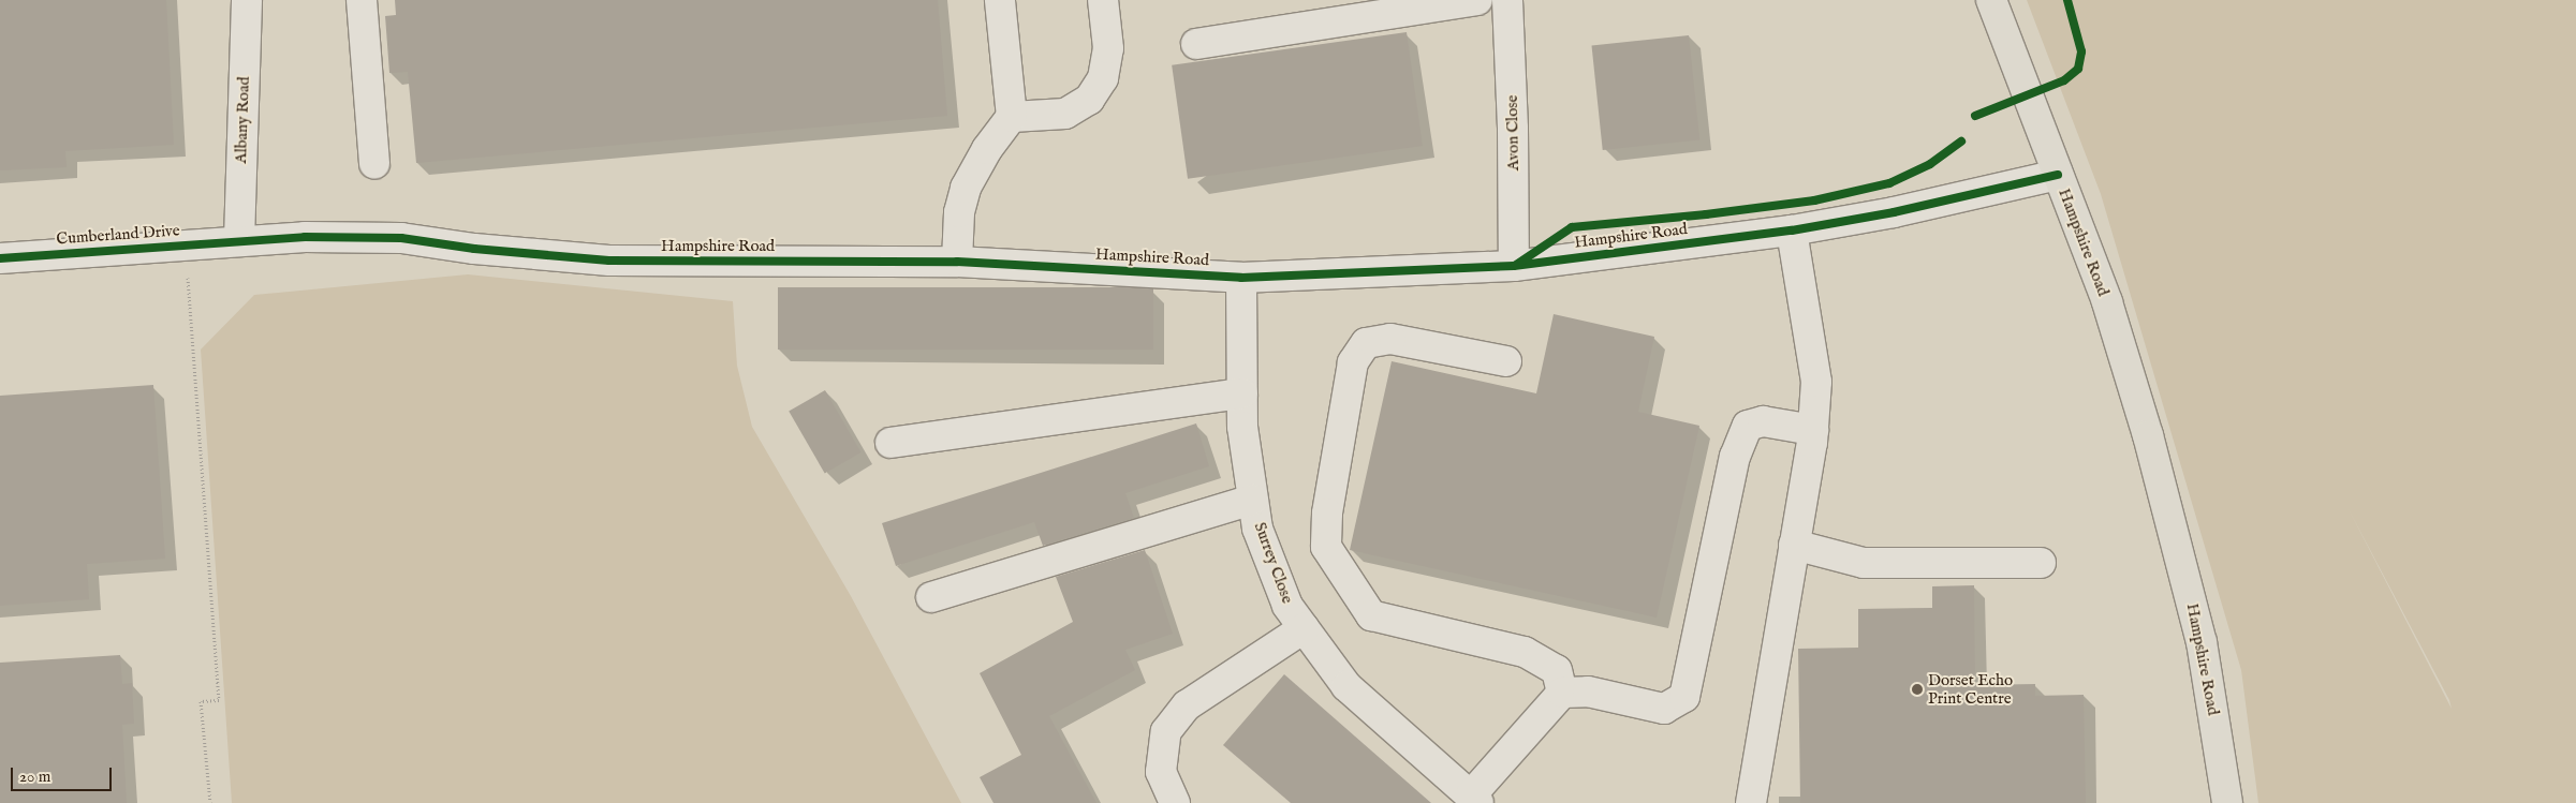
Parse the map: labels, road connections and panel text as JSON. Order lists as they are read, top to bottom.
{
  "streets": {
    "main road": ["Hampshire Road"],
    "street": [
      "Albany Road",
      "Avon Close",
      "Cumberland Drive",
      "Surrey Close"
    ]
  },
  "crossings": [
    ["Albany Road", "Cumberland Drive"],
    ["Albany Road", "Hampshire Road"],
    ["Avon Close", "Hampshire Road"],
    ["Cumberland Drive", "Hampshire Road"],
    ["Hampshire Road", "Surrey Close"]
  ],
  "places": ["Dorset Echo Print Centre"],
  "scale_bar": "20 m"
}
